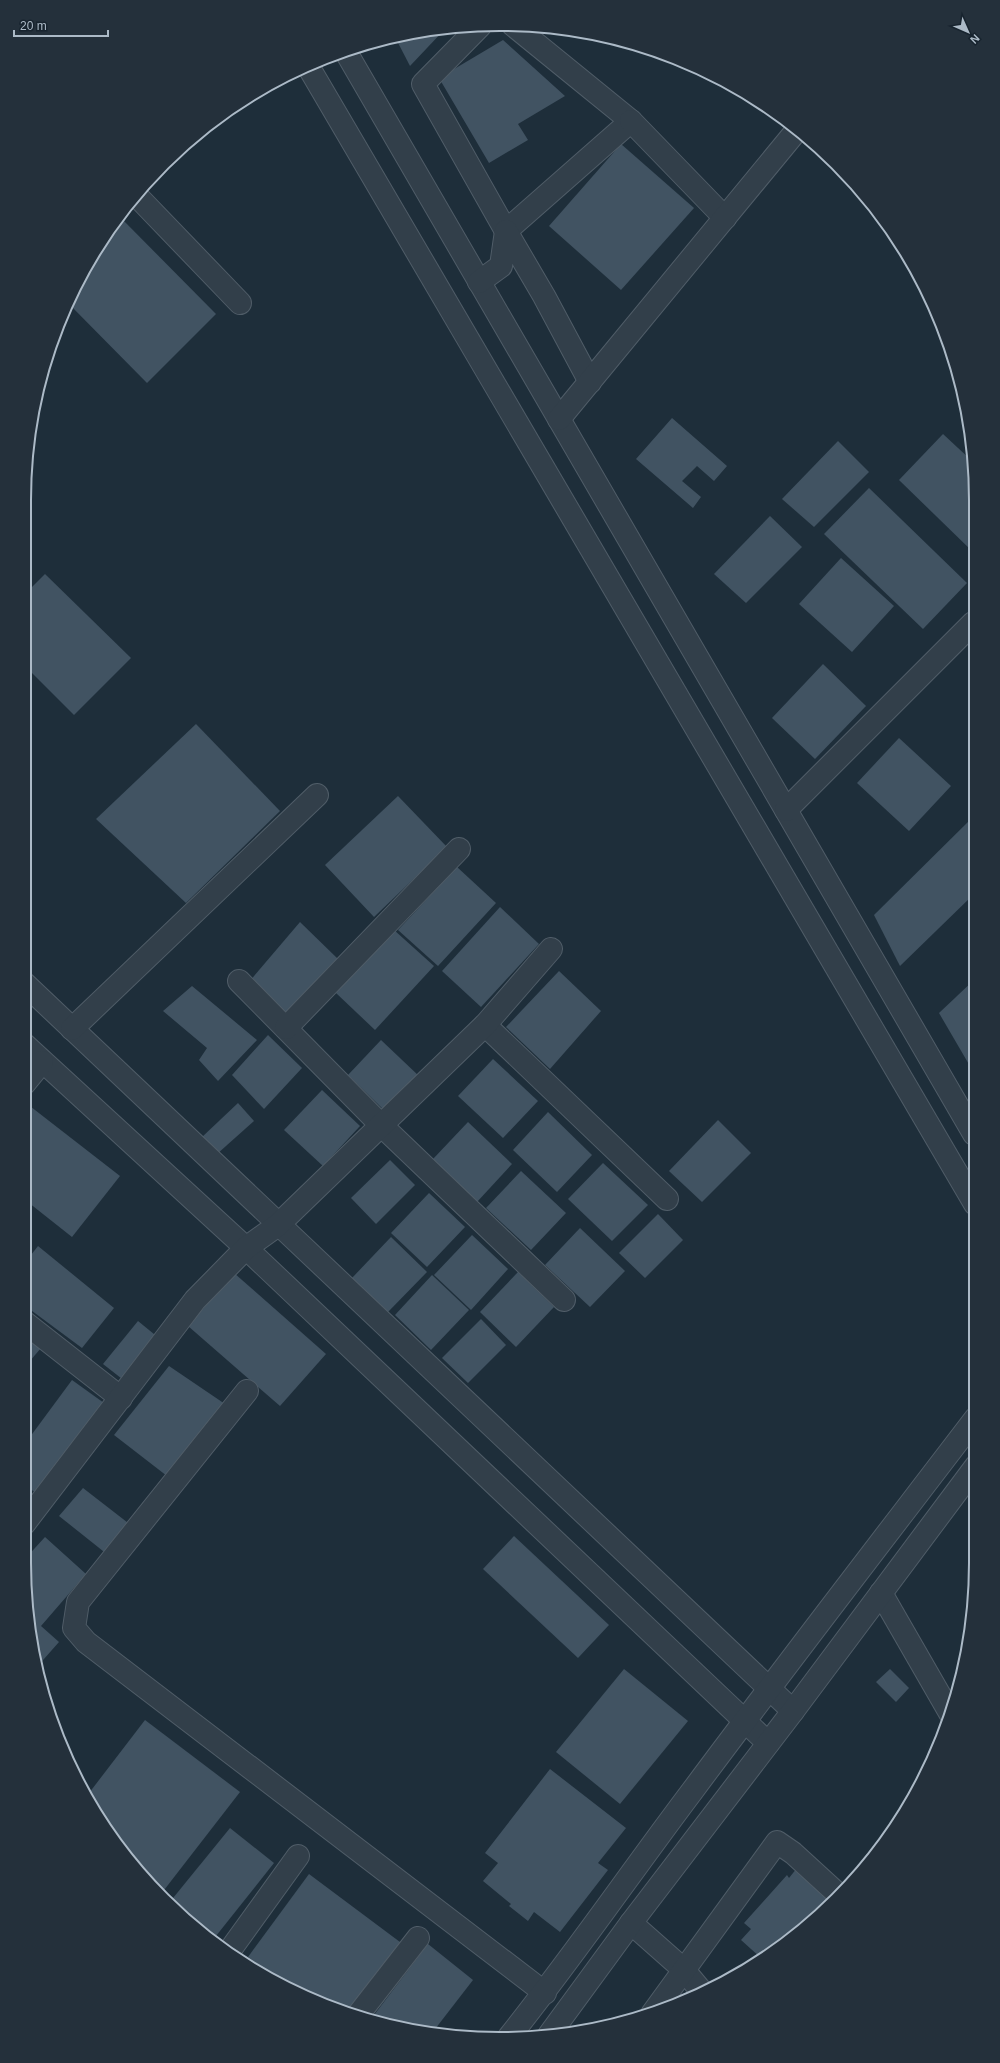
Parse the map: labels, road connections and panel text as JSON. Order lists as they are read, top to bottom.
{
  "scale_bar": "20 m",
  "north": "bottom right"
}
